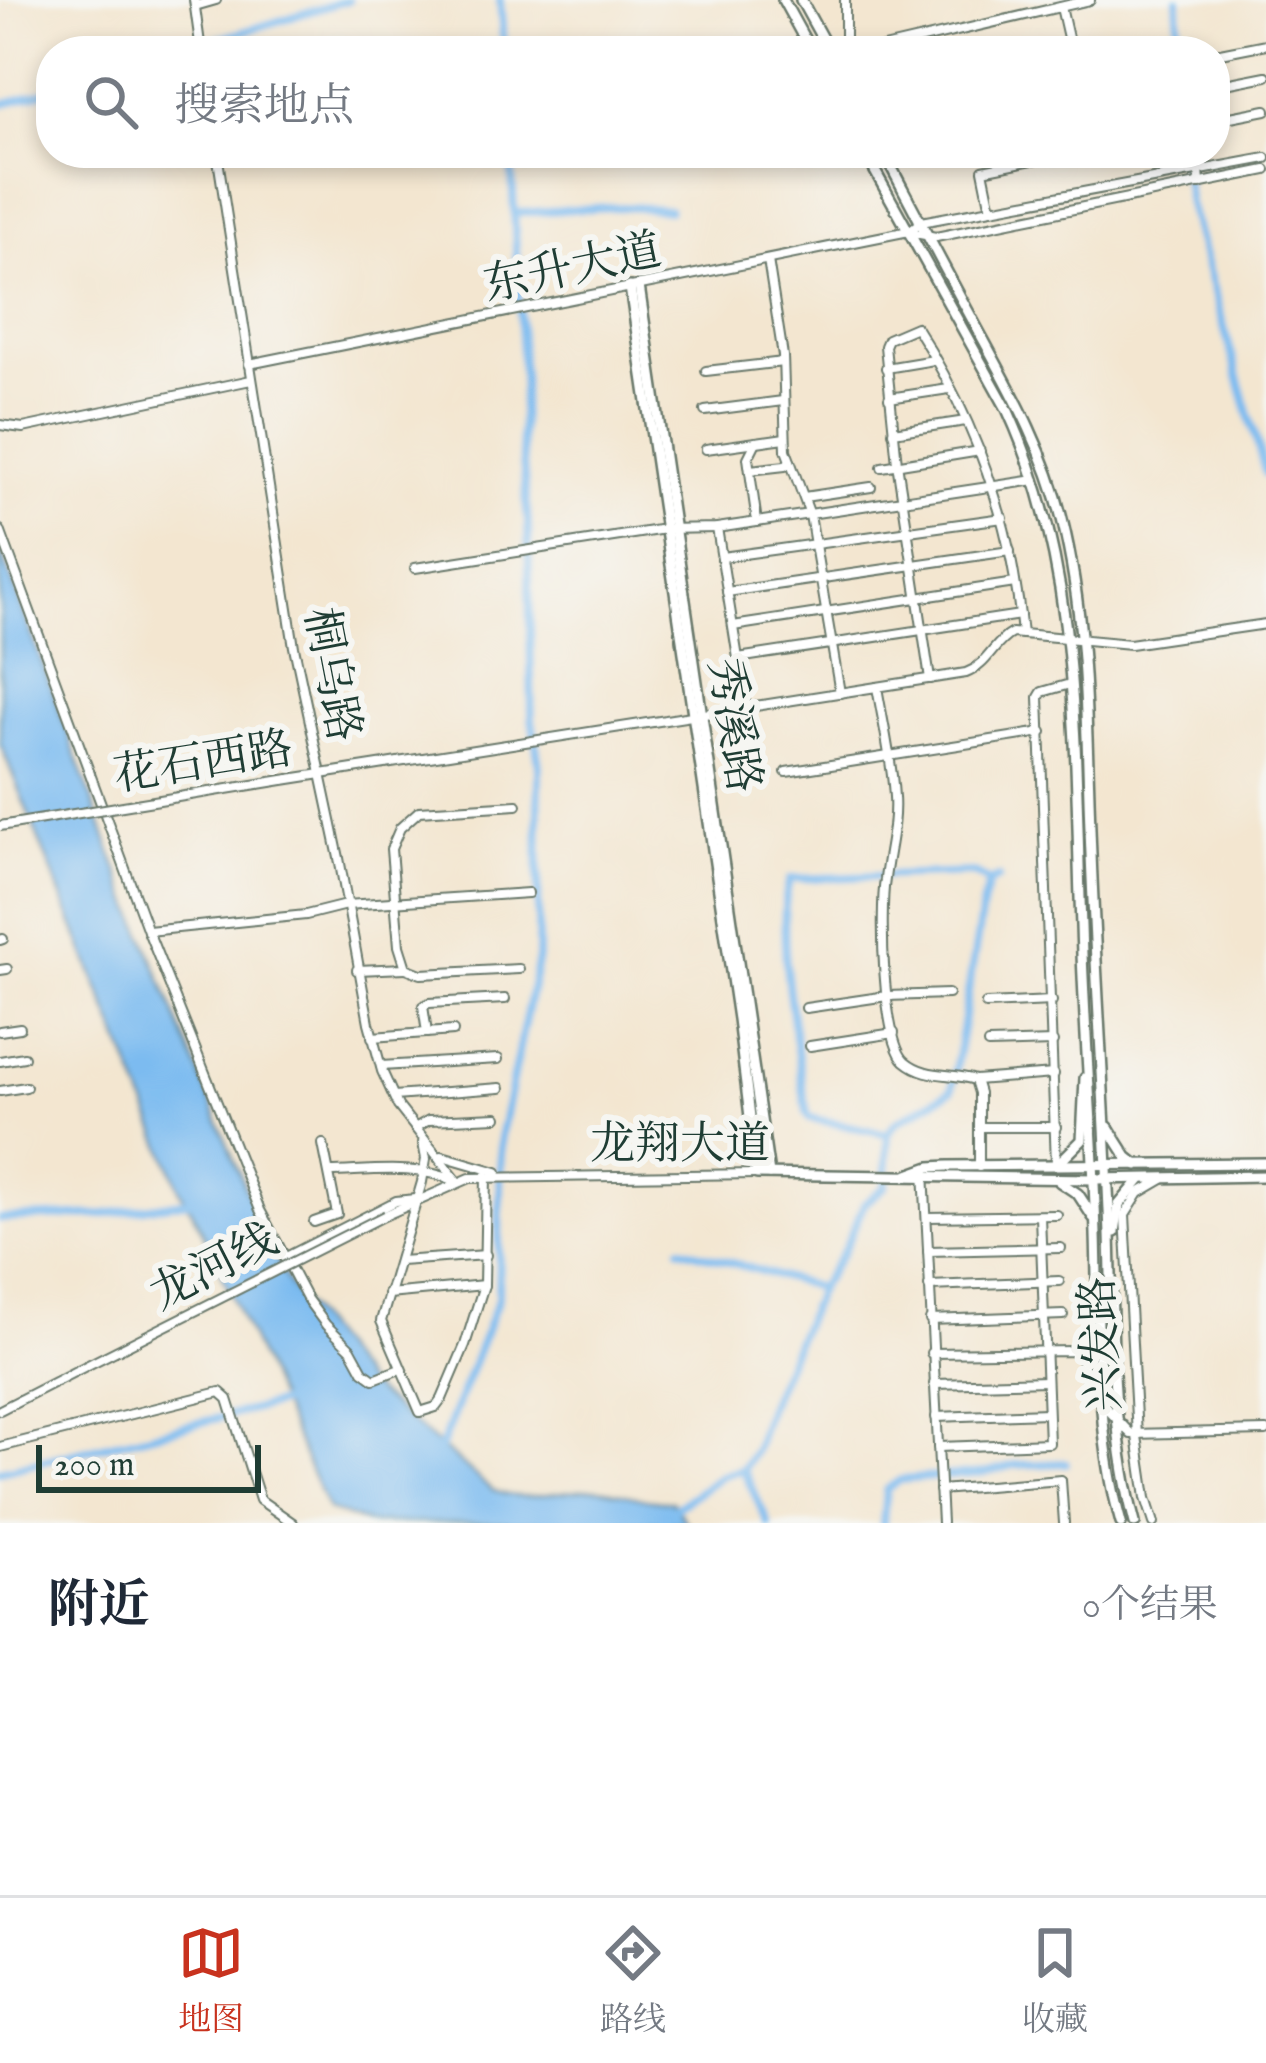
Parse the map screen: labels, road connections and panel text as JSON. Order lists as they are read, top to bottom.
{
  "streets": {
    "main road": ["秀溪路", "龙翔大道"],
    "street": [
      "东升大道",
      "桐乌路",
      "花石西路",
      "龙河线",
      "兴发路"
    ]
  },
  "crossings": [
    ["东升大道", "桐乌路"],
    ["东升大道", "秀溪路"],
    ["桐乌路", "花石西路"],
    ["桐乌路", "龙翔大道"],
    ["桐乌路", "龙河线"],
    ["秀溪路", "花石西路"],
    ["秀溪路", "龙翔大道"],
    ["龙翔大道", "龙河线"],
    ["龙翔大道", "兴发路"]
  ],
  "scale_bar": "200 m",
  "page": {
    "search": "搜索地点",
    "scale": "200 m",
    "heading": ["附近", "0个结果"],
    "nav": ["地图", "路线", "收藏"]
  }
}
